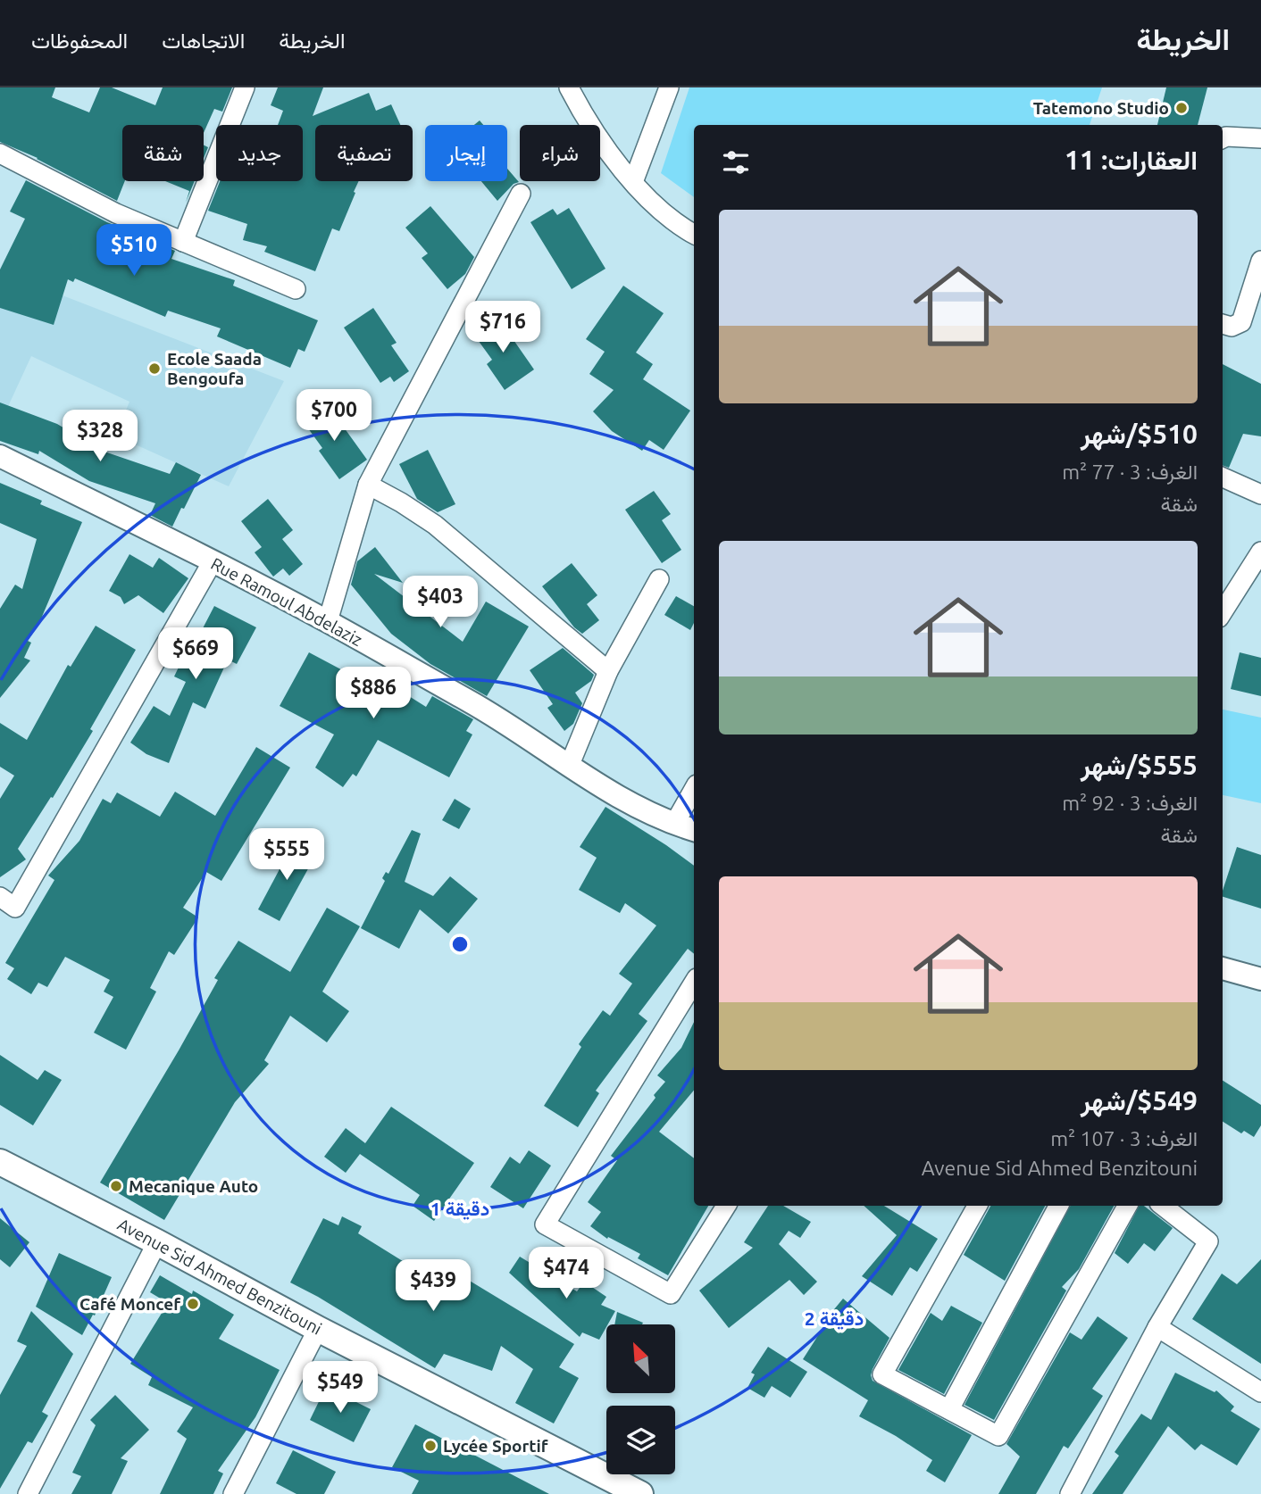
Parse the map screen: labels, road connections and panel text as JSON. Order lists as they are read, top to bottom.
{
  "streets": {
    "main road": ["Avenue Sid Ahmed Benzitouni"],
    "street": ["Rue Ramoul Abdelaziz"]
  },
  "places": [
    "Tatemono Studio",
    "Ecole Saada Bengoufa",
    "Mecanique Auto",
    "Café Moncef",
    "Lycée Sportif"
  ],
  "north": "top left",
  "page": {
    "header": "الخريطة",
    "nav": ["الخريطة", "الاتجاهات", "المحفوظات"],
    "chip": [
      "شراء",
      "إيجار",
      "تصفية",
      "جديد",
      "شقة"
    ],
    "heading": "العقارات: 11",
    "list": [
      {
        "name": "$510/شهر",
        "note": "الغرف: 3 · 77 m² · شقة"
      },
      {
        "name": "$555/شهر",
        "note": "الغرف: 3 · 92 m² · شقة"
      },
      {
        "name": "$549/شهر",
        "note": "الغرف: 3 · 107 m² · Avenue Sid Ahmed Benzitouni"
      }
    ],
    "price": [
      "$510",
      "$716",
      "$700",
      "$328",
      "$403",
      "$669",
      "$886",
      "$555",
      "$474",
      "$439",
      "$549"
    ]
  },
  "rings": ["1 دقيقة", "2 دقيقة"]
}
